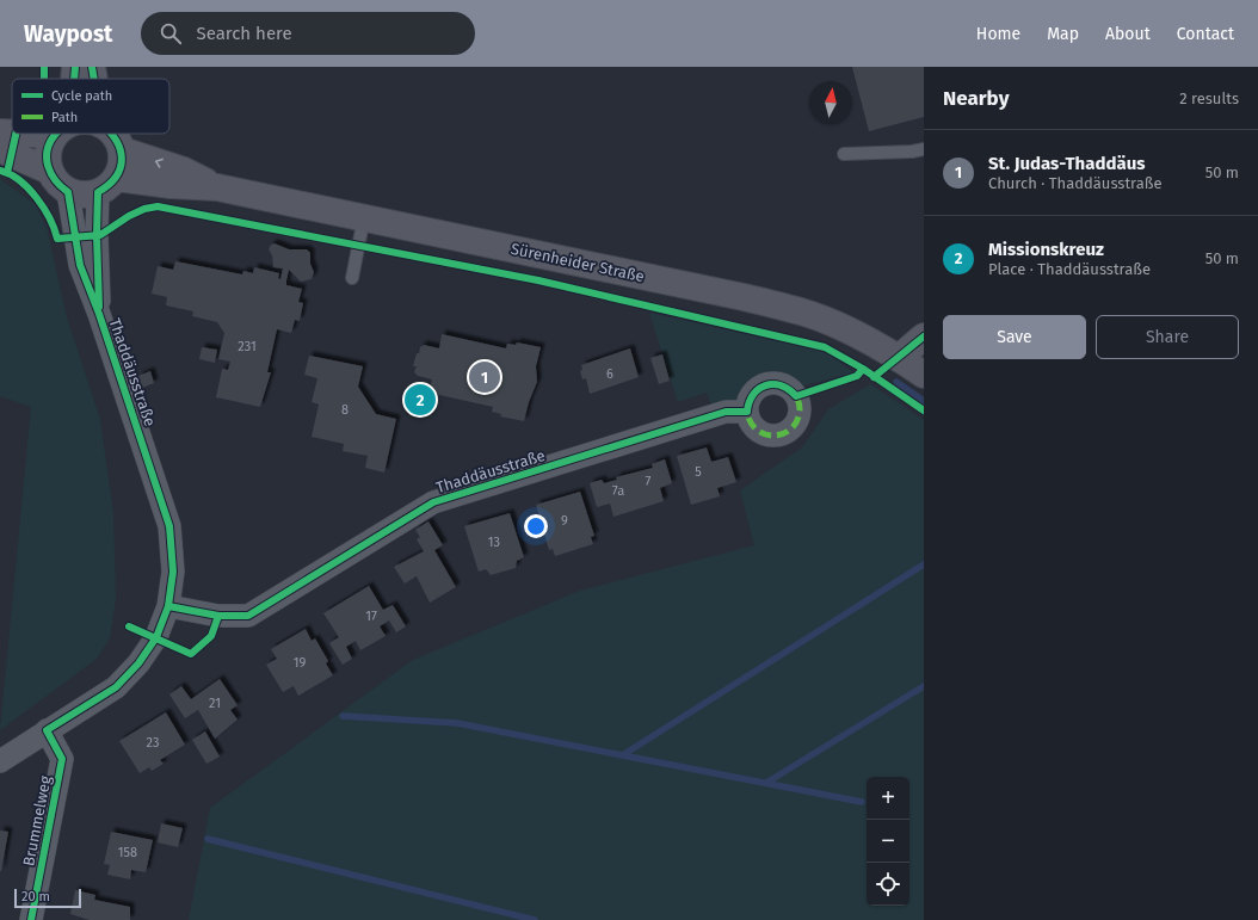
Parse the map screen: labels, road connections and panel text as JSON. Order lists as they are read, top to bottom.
{
  "streets": {
    "main road": ["Sürenheider Straße"],
    "street": ["Thaddäusstraße", "Brummelweg"]
  },
  "crossings": [
    ["Sürenheider Straße", "Thaddäusstraße"],
    ["Thaddäusstraße", "Brummelweg"]
  ],
  "house_numbers": [
    "231",
    "6",
    "8",
    "5",
    "7",
    "7a",
    "9",
    "13",
    "17",
    "19",
    "21",
    "23",
    "158"
  ],
  "legend": ["Cycle path", "Path"],
  "scale_bar": "20 m",
  "north": "top",
  "page": {
    "header": "Waypost",
    "search": "Search here",
    "nav": [
      "Home",
      "Map",
      "About",
      "Contact"
    ],
    "heading": ["Nearby", "2 results"],
    "list": [
      {
        "mark": "1",
        "name": "St. Judas-Thaddäus",
        "note": "Church · Thaddäusstraße",
        "value": "50 m"
      },
      {
        "mark": "2",
        "name": "Missionskreuz",
        "note": "Place · Thaddäusstraße",
        "value": "50 m"
      }
    ],
    "buttons": ["Save", "Share"],
    "pins": ["1", "2"],
    "map_buttons": ["+", "−"],
    "scale": "20 m"
  }
}
